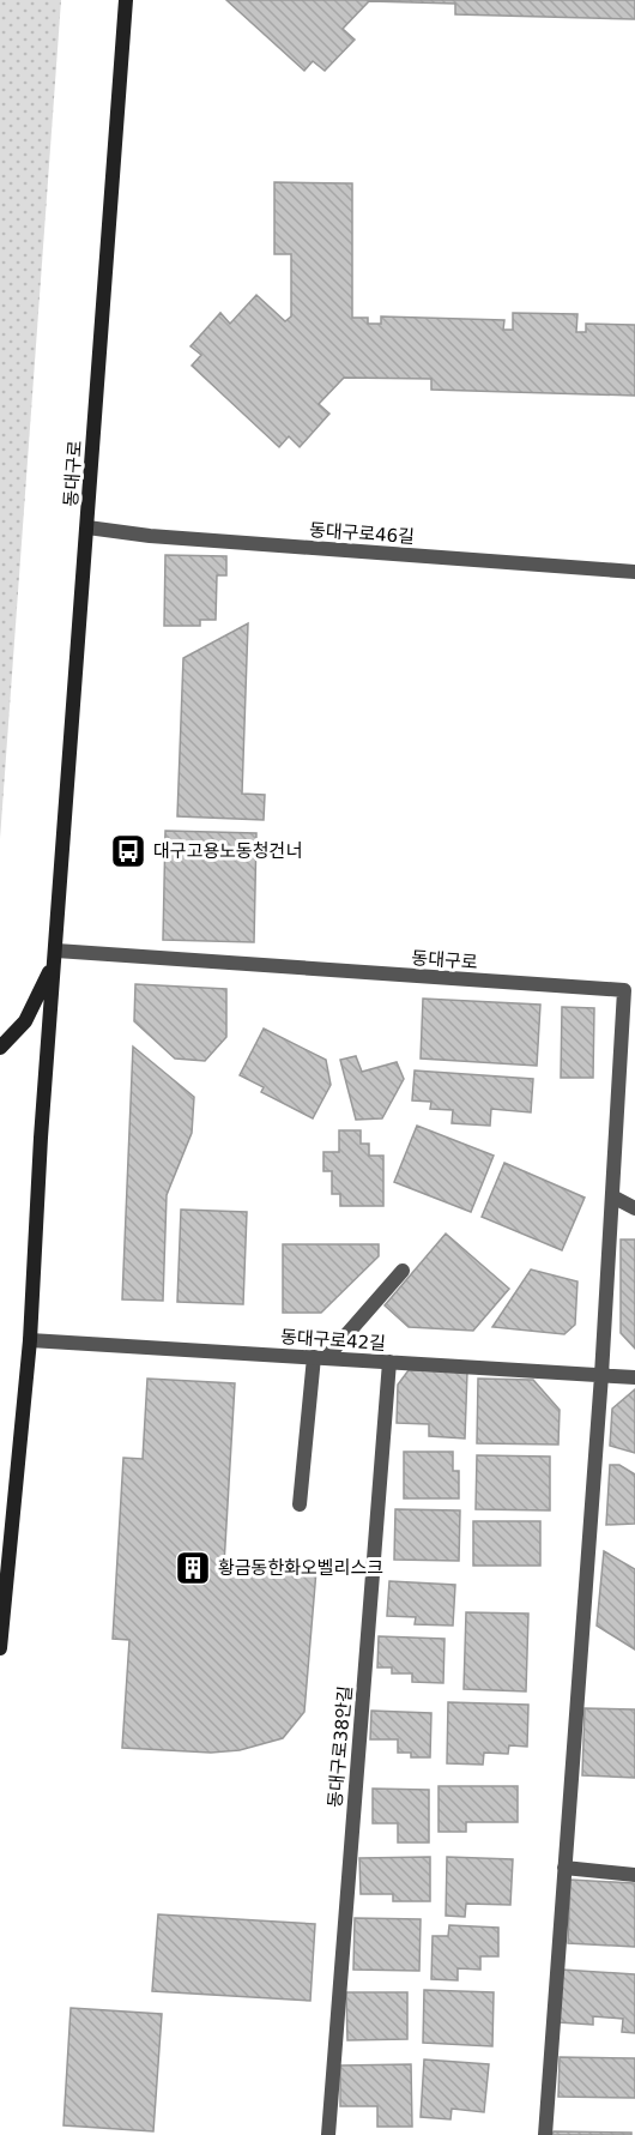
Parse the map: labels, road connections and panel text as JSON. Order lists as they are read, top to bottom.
{
  "streets": {
    "main road": ["동대구로"],
    "street": ["동대구로46길", "동대구로42길", "동대구로38안길"]
  },
  "crossings": [
    ["동대구로", "동대구로46길"],
    ["동대구로", "동대구로42길"],
    ["동대구로42길", "동대구로38안길"]
  ],
  "places": {
    "bus stop": ["대구고용노동청건너"],
    "building": ["황금동한화오벨리스크"]
  }
}
